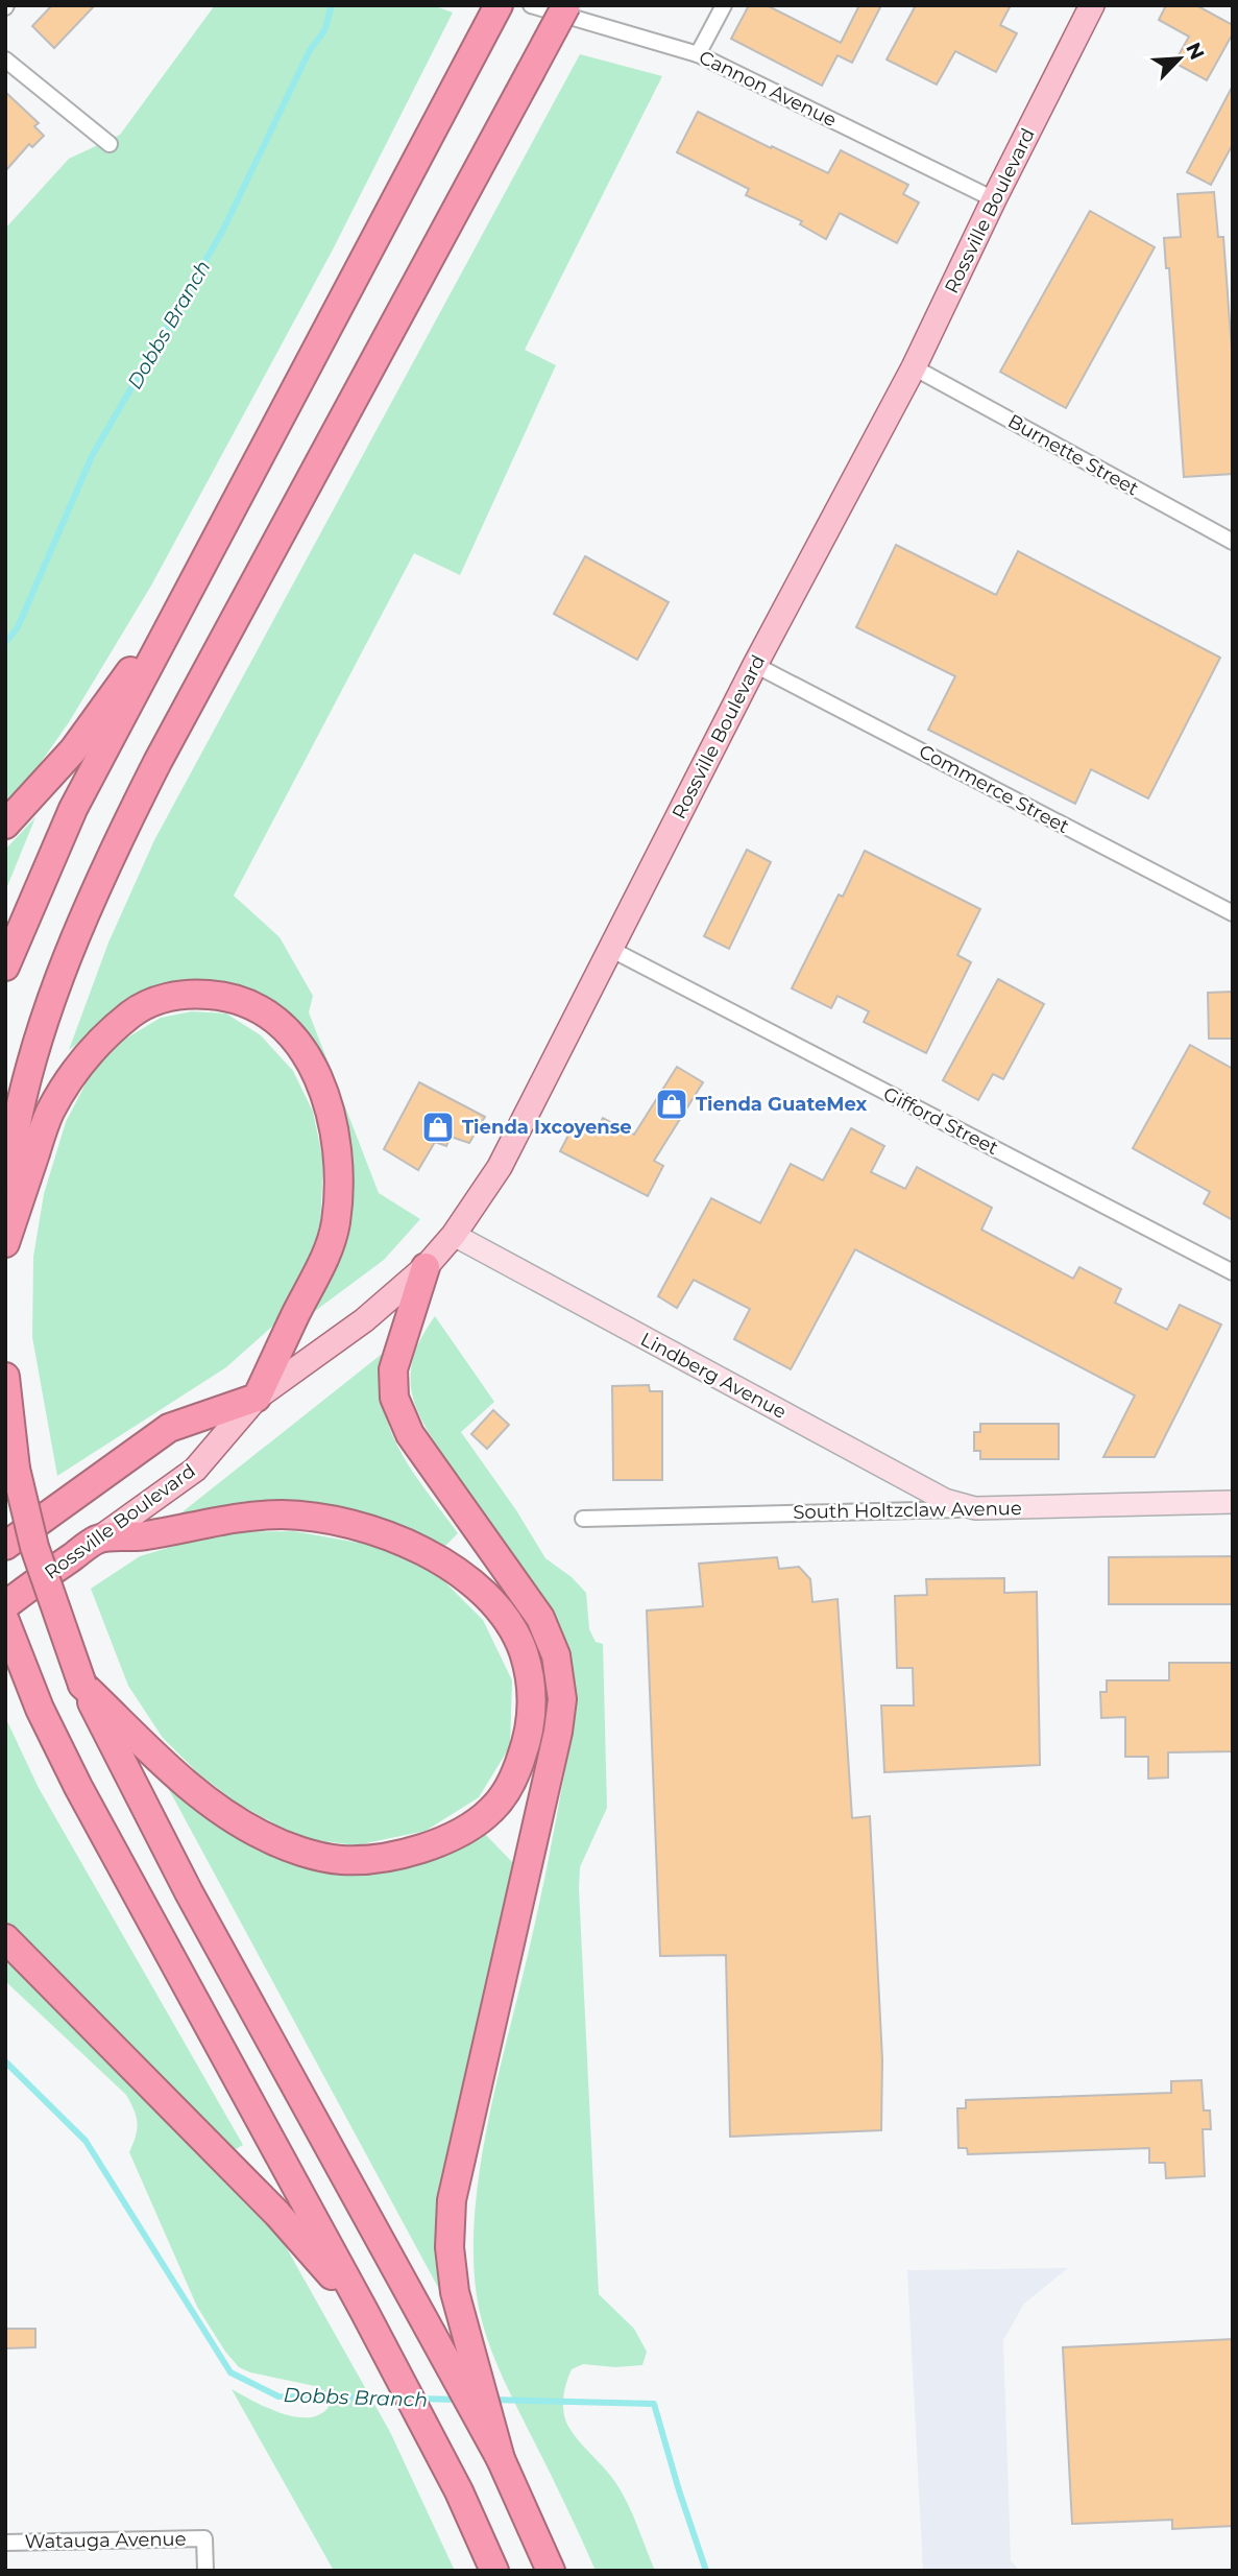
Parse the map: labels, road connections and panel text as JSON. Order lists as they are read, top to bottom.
{
  "streets": {
    "highway": ["Rossville Boulevard"],
    "main road": ["Lindberg Avenue", "South Holtzclaw Avenue"],
    "street": [
      "Cannon Avenue",
      "Burnette Street",
      "Commerce Street",
      "Gifford Street",
      "Watauga Avenue"
    ]
  },
  "crossings": [
    ["Cannon Avenue", "Rossville Boulevard"],
    ["Rossville Boulevard", "Burnette Street"],
    ["Rossville Boulevard", "Commerce Street"],
    ["Rossville Boulevard", "Gifford Street"],
    ["Rossville Boulevard", "Lindberg Avenue"],
    ["Lindberg Avenue", "South Holtzclaw Avenue"]
  ],
  "water": ["Dobbs Branch"],
  "places": {
    "shop": ["Tienda GuateMex", "Tienda Ixcoyense"]
  },
  "north": "top right"
}
